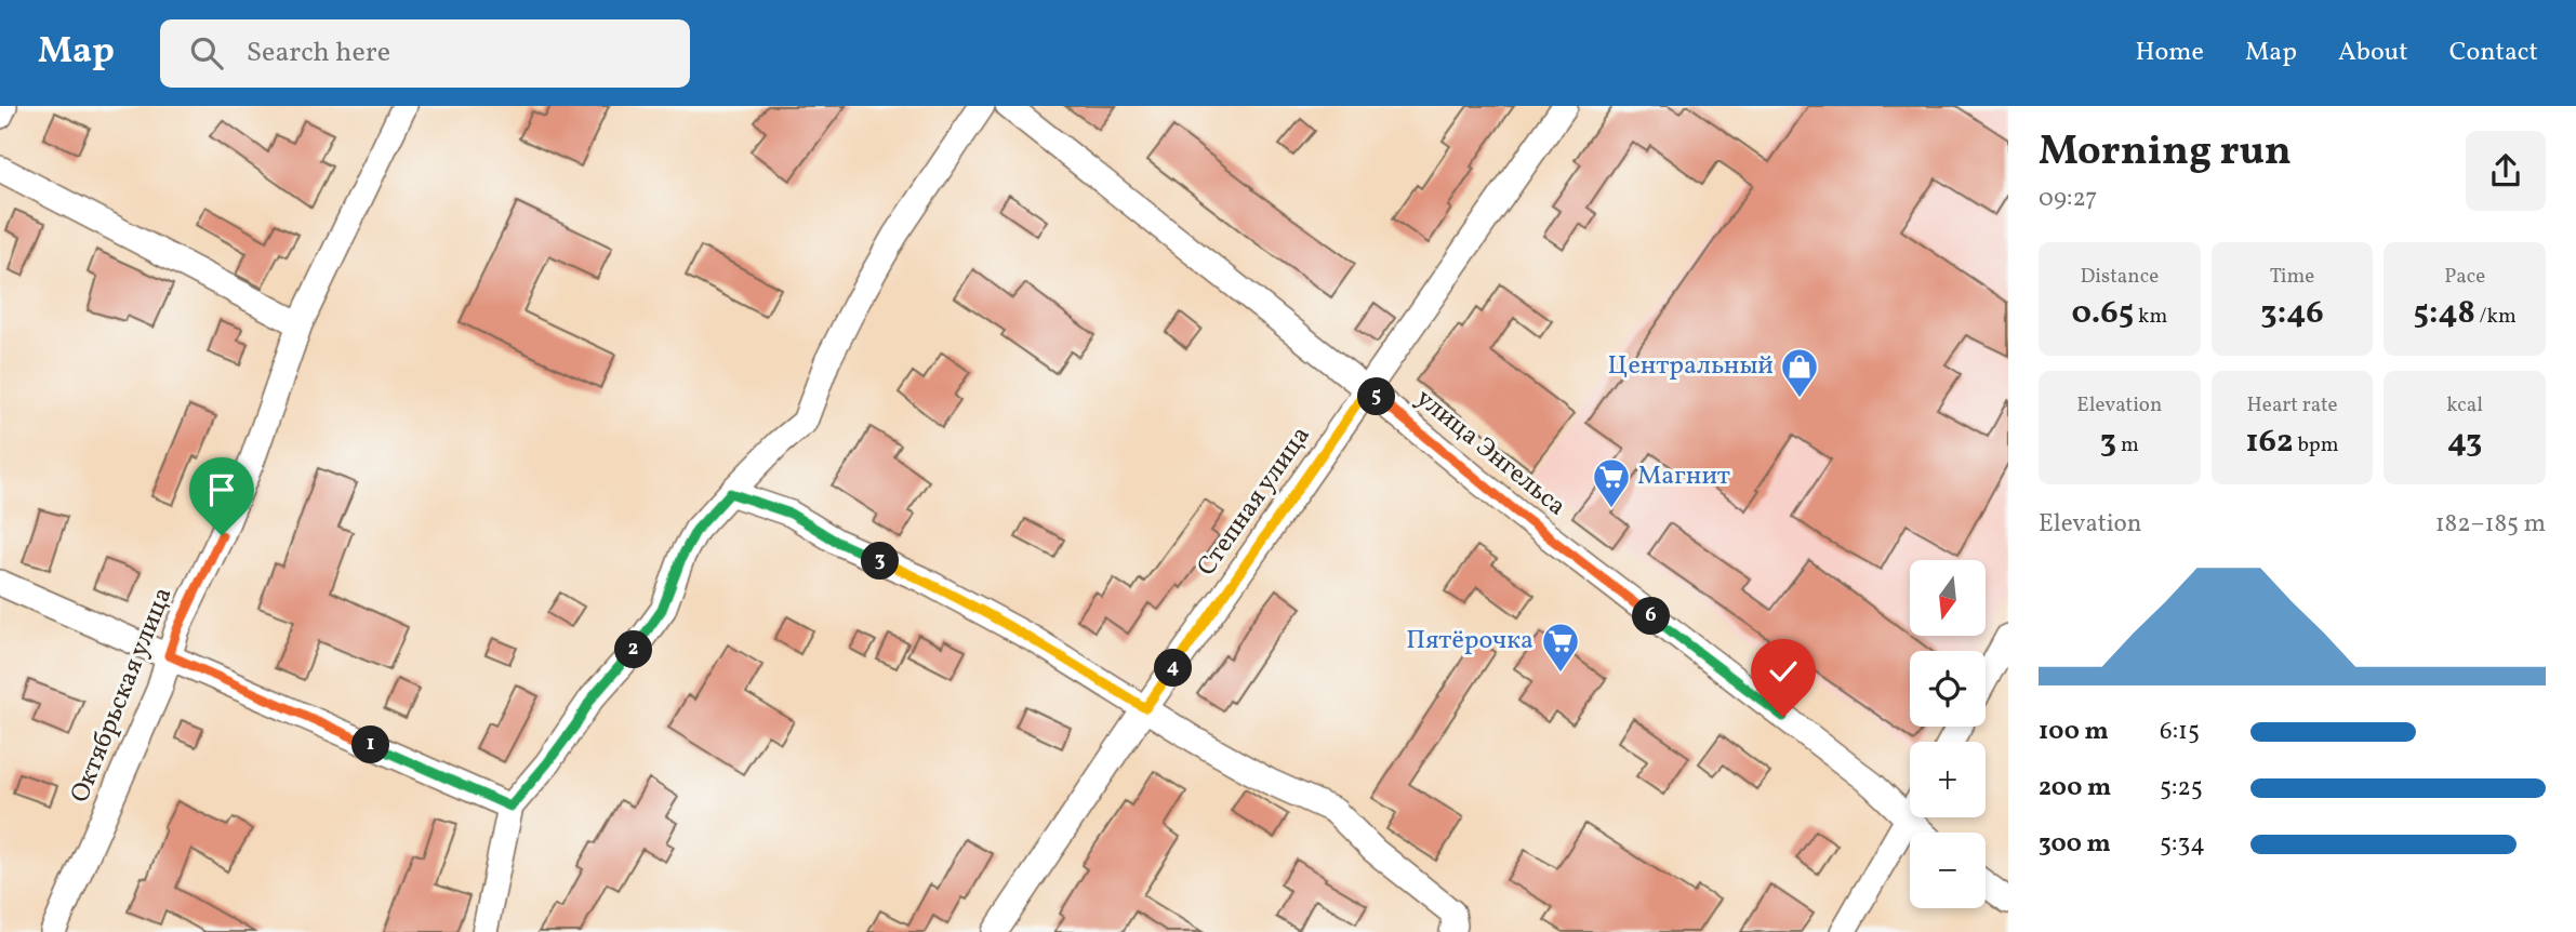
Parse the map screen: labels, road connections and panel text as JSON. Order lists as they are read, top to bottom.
{
  "streets": {
    "street": ["улица Энгельса", "Степная улица", "Октябрьская улица"]
  },
  "crossings": [
    ["улица Энгельса", "Степная улица"]
  ],
  "places": {
    "shop": ["Центральный"],
    "supermarket": ["Магнит", "Пятёрочка"]
  },
  "north": "bottom",
  "page": {
    "header": "Map",
    "search": "Search here",
    "nav": [
      "Home",
      "Map",
      "About",
      "Contact"
    ],
    "heading": ["Morning run", "09:27"],
    "stats": [
      ["Distance", "0.65 km"],
      ["Time", "3:46"],
      ["Pace", "5:48 /km"],
      ["Elevation", "3 m"],
      ["Heart rate", "162 bpm"],
      ["kcal", "43"]
    ],
    "pins": [
      "5",
      "3",
      "6",
      "2",
      "4",
      "1"
    ],
    "chart": ["Elevation", "182–185 m"],
    "map_buttons": ["+", "−"],
    "list": [
      {
        "name": "100 m",
        "note": "6:15"
      },
      {
        "name": "200 m",
        "note": "5:25"
      },
      {
        "name": "300 m",
        "note": "5:34"
      }
    ]
  }
}
